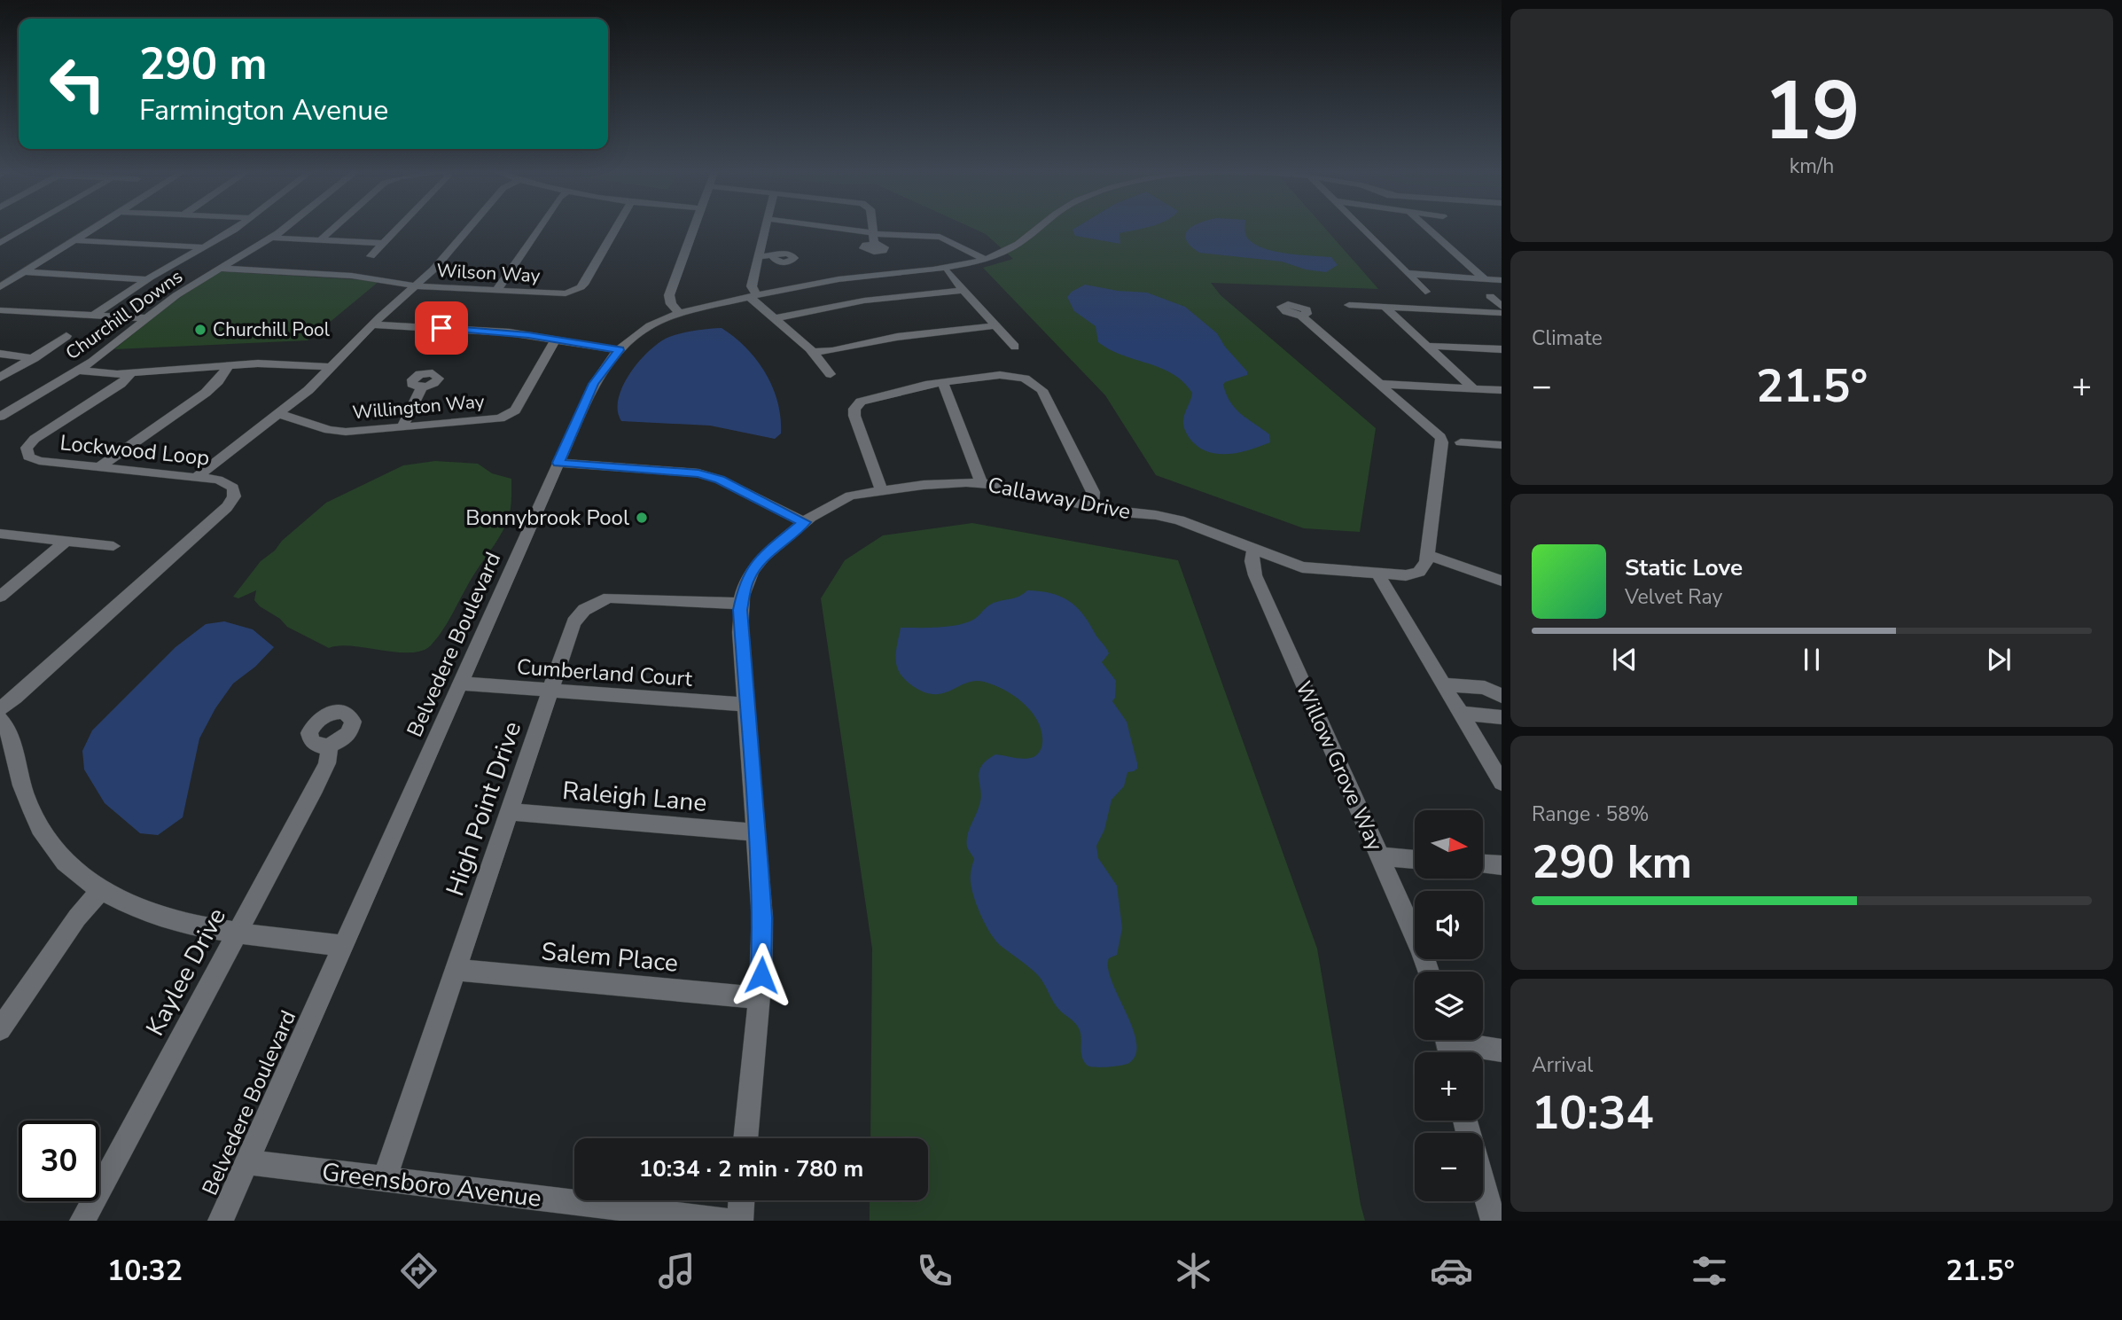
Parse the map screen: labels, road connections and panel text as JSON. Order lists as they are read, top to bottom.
{
  "streets": {
    "street": [
      "Wilson Way",
      "Churchill Downs",
      "Willington Way",
      "Lockwood Loop",
      "Callaway Drive",
      "Belvedere Boulevard",
      "Cumberland Court",
      "Willow Grove Way",
      "Raleigh Lane",
      "High Point Drive",
      "Salem Place",
      "Kaylee Drive",
      "Greensboro Avenue"
    ]
  },
  "crossings": [
    ["Wilson Way", "Churchill Downs"],
    ["Callaway Drive", "Cumberland Court"],
    ["Callaway Drive", "Willow Grove Way"],
    ["Callaway Drive", "Raleigh Lane"],
    ["Callaway Drive", "High Point Drive"],
    ["Callaway Drive", "Salem Place"],
    ["Belvedere Boulevard", "Cumberland Court"],
    ["Belvedere Boulevard", "Greensboro Avenue"],
    ["Cumberland Court", "High Point Drive"],
    ["Raleigh Lane", "High Point Drive"],
    ["High Point Drive", "Salem Place"],
    ["High Point Drive", "Greensboro Avenue"]
  ],
  "places": ["Churchill Pool", "Bonnybrook Pool"],
  "north": "right",
  "page": {
    "tile": [
      ["19", "km/h"],
      "Climate",
      ["Range · 58%", "290 km"],
      ["Arrival", "10:34"]
    ],
    "turn": ["290 m", "Farmington Avenue"],
    "heat": ["−", "21.5°", "+"],
    "song": ["Static Love", "Velvet Ray"],
    "map_buttons": ["+", "−"],
    "limit": "30",
    "trip": "10:34 · 2 min · 780 m",
    "tabs": ["10:32", "21.5°"]
  }
}
